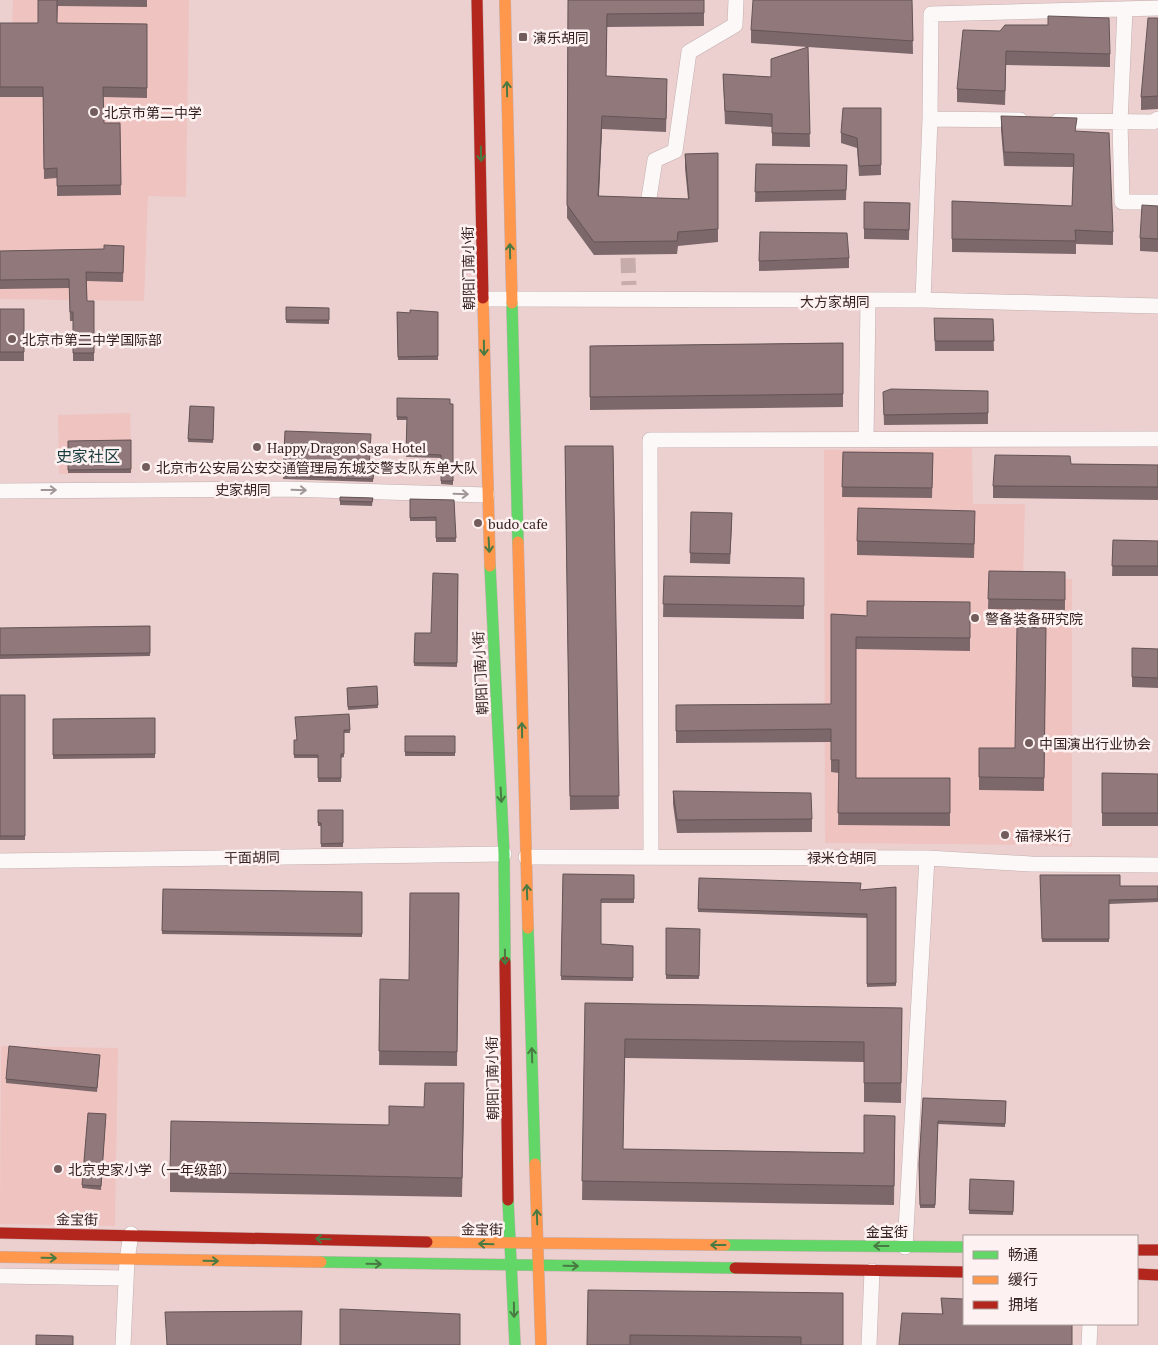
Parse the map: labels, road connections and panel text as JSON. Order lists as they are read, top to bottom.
{
  "streets": {
    "main road": ["朝阳门南小街", "金宝街"],
    "street": [
      "大方家胡同",
      "史家胡同",
      "干面胡同",
      "禄米仓胡同"
    ]
  },
  "crossings": [
    ["朝阳门南小街", "大方家胡同"],
    ["朝阳门南小街", "史家胡同"],
    ["朝阳门南小街", "干面胡同"],
    ["朝阳门南小街", "金宝街"]
  ],
  "one_way": ["史家胡同"],
  "districts": ["史家社区"],
  "places": {
    "transit": ["演乐胡同"],
    "other": [
      "北京市第二中学",
      "北京市第二中学国际部",
      "Happy Dragon Saga Hotel",
      "北京市公安局公安交通管理局东城交警支队东单大队",
      "budo cafe",
      "警备装备研究院",
      "中国演出行业协会",
      "福禄米行",
      "北京史家小学（一年级部）"
    ]
  },
  "legend": ["畅通", "缓行", "拥堵"]
}
